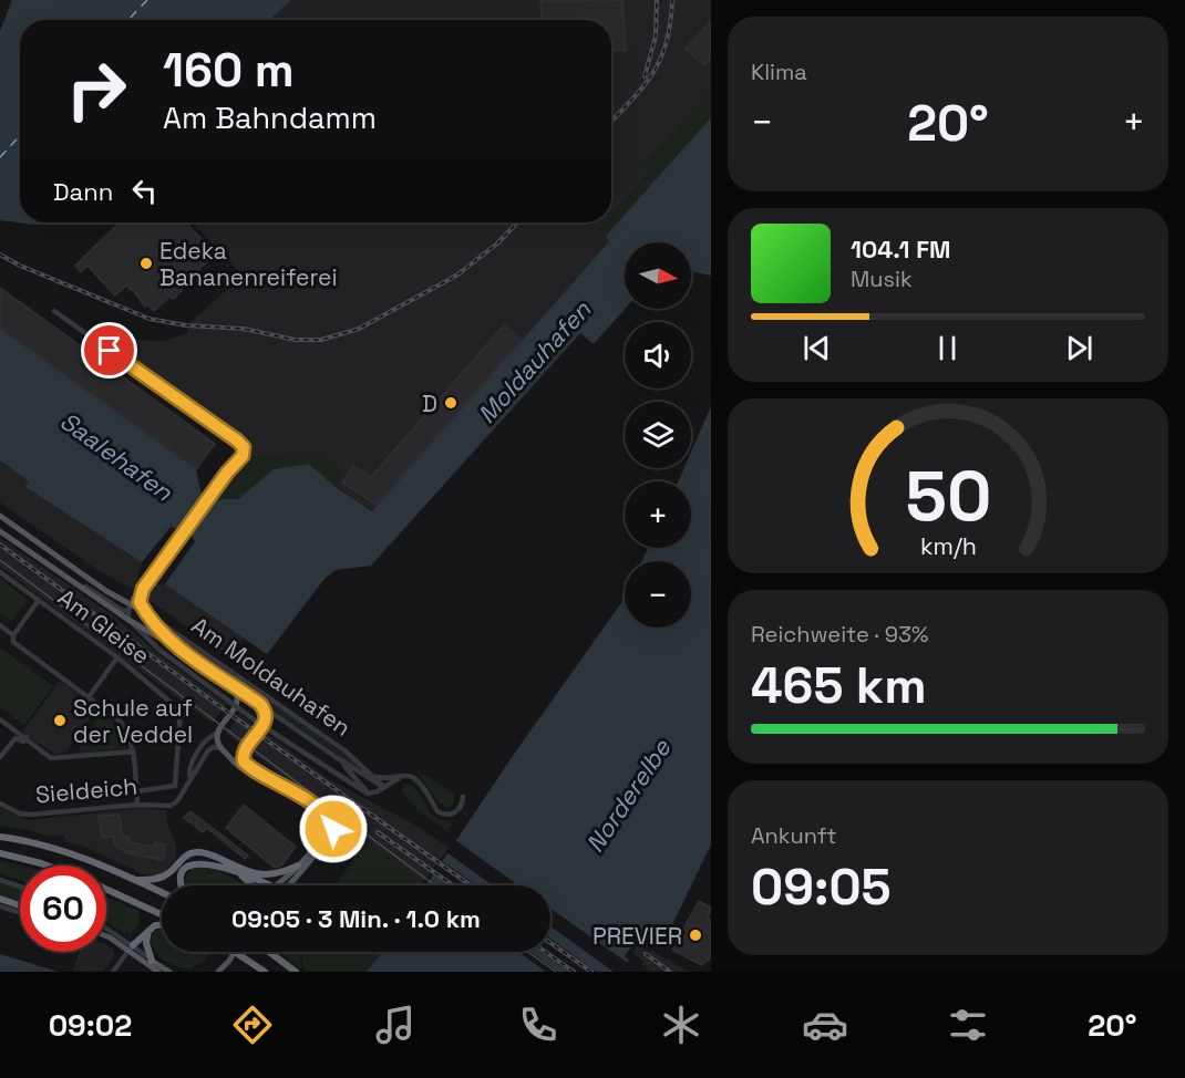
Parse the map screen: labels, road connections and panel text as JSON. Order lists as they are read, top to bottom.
{
  "streets": {
    "main road": ["Am Moldauhafen"],
    "street": ["Am Gleise", "Sieldeich"]
  },
  "crossings": [
    ["Am Gleise", "Sieldeich"]
  ],
  "water": ["Moldauhafen", "Saalehafen", "Norderelbe"],
  "places": [
    "Edeka Bananenreiferei",
    "D",
    "Schule auf der Veddel",
    "PREVIER"
  ],
  "north": "right",
  "page": {
    "tile": [
      "Klima",
      ["Reichweite · 93%", "465 km"],
      ["Ankunft", "09:05"]
    ],
    "turn": ["160 m", "Am Bahndamm"],
    "heat": ["−", "20°", "+"],
    "then": "Dann",
    "song": ["104.1 FM", "Musik"],
    "map_buttons": ["+", "−"],
    "limit": "60",
    "trip": "09:05 · 3 Min. · 1.0 km",
    "tabs": ["09:02", "20°"],
    "gauge": ["50", "km/h"]
  }
}
